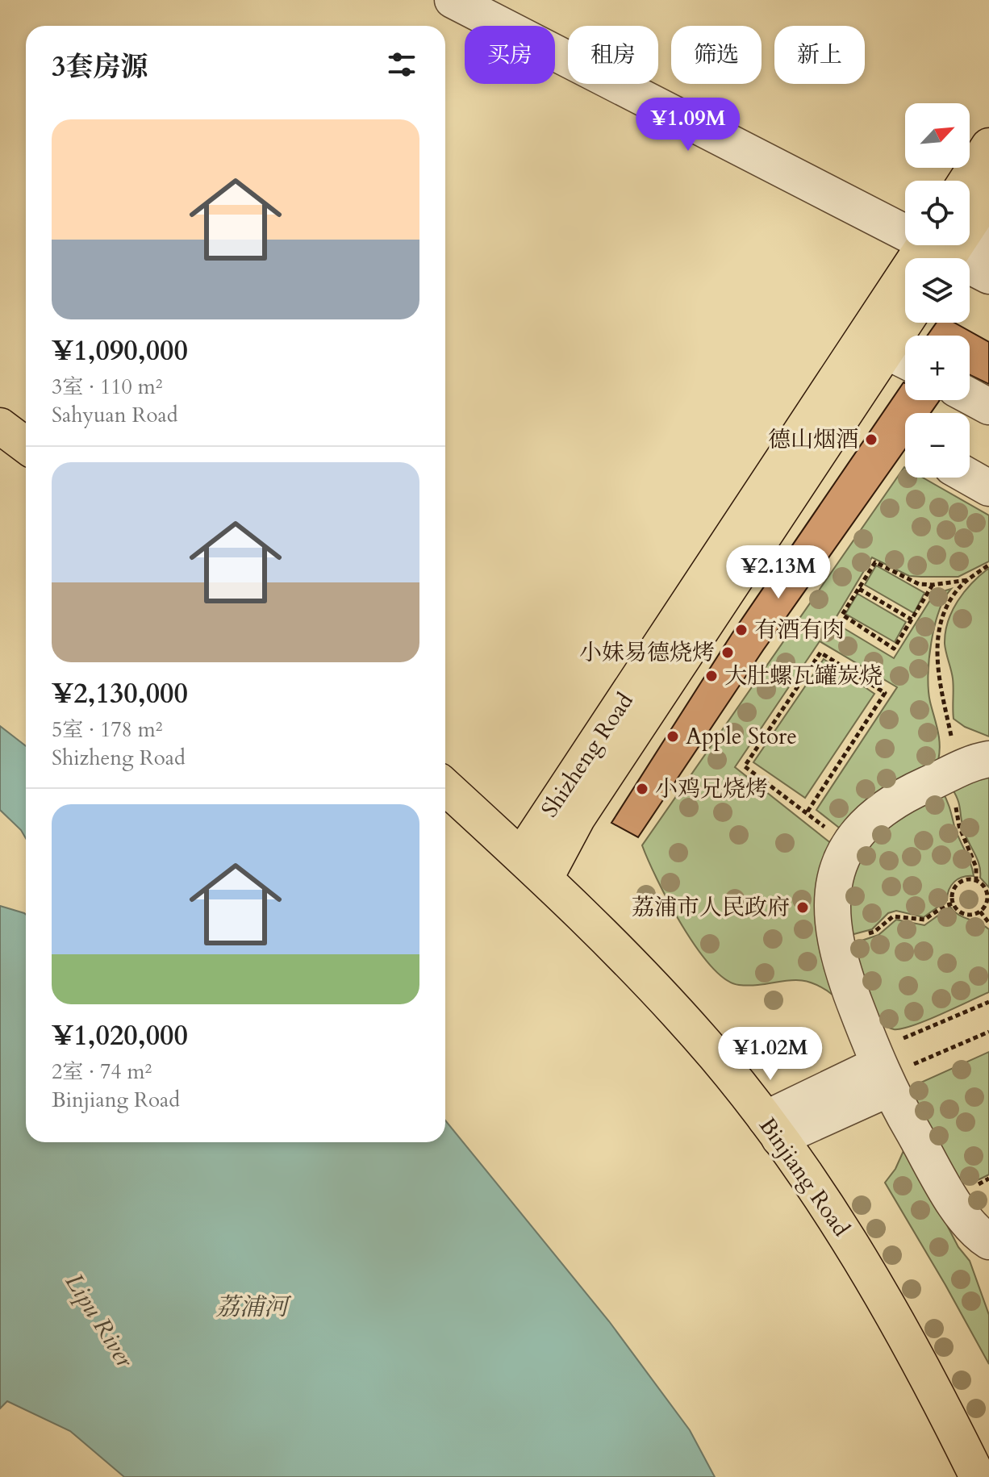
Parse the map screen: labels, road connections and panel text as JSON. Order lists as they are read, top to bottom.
{
  "streets": {
    "main road": ["Shizheng Road", "Binjiang Road"]
  },
  "crossings": [
    ["Shizheng Road", "Binjiang Road"]
  ],
  "water": ["荔浦河", "Lipu River"],
  "places": [
    "德山烟酒",
    "有酒有肉",
    "小妹易德烧烤",
    "大肚螺瓦罐炭烧",
    "Apple Store",
    "小鸡兄烧烤",
    "荔浦市人民政府"
  ],
  "north": "top right",
  "page": {
    "chip": [
      "买房",
      "租房",
      "筛选",
      "新上"
    ],
    "heading": "3套房源",
    "price": ["¥1.09M", "¥2.13M", "¥1.02M"],
    "map_buttons": ["+", "−"],
    "list": [
      {
        "name": "¥1,090,000",
        "note": "3室 · 110 m² · Sahyuan Road"
      },
      {
        "name": "¥2,130,000",
        "note": "5室 · 178 m² · Shizheng Road"
      },
      {
        "name": "¥1,020,000",
        "note": "2室 · 74 m² · Binjiang Road"
      }
    ]
  }
}
